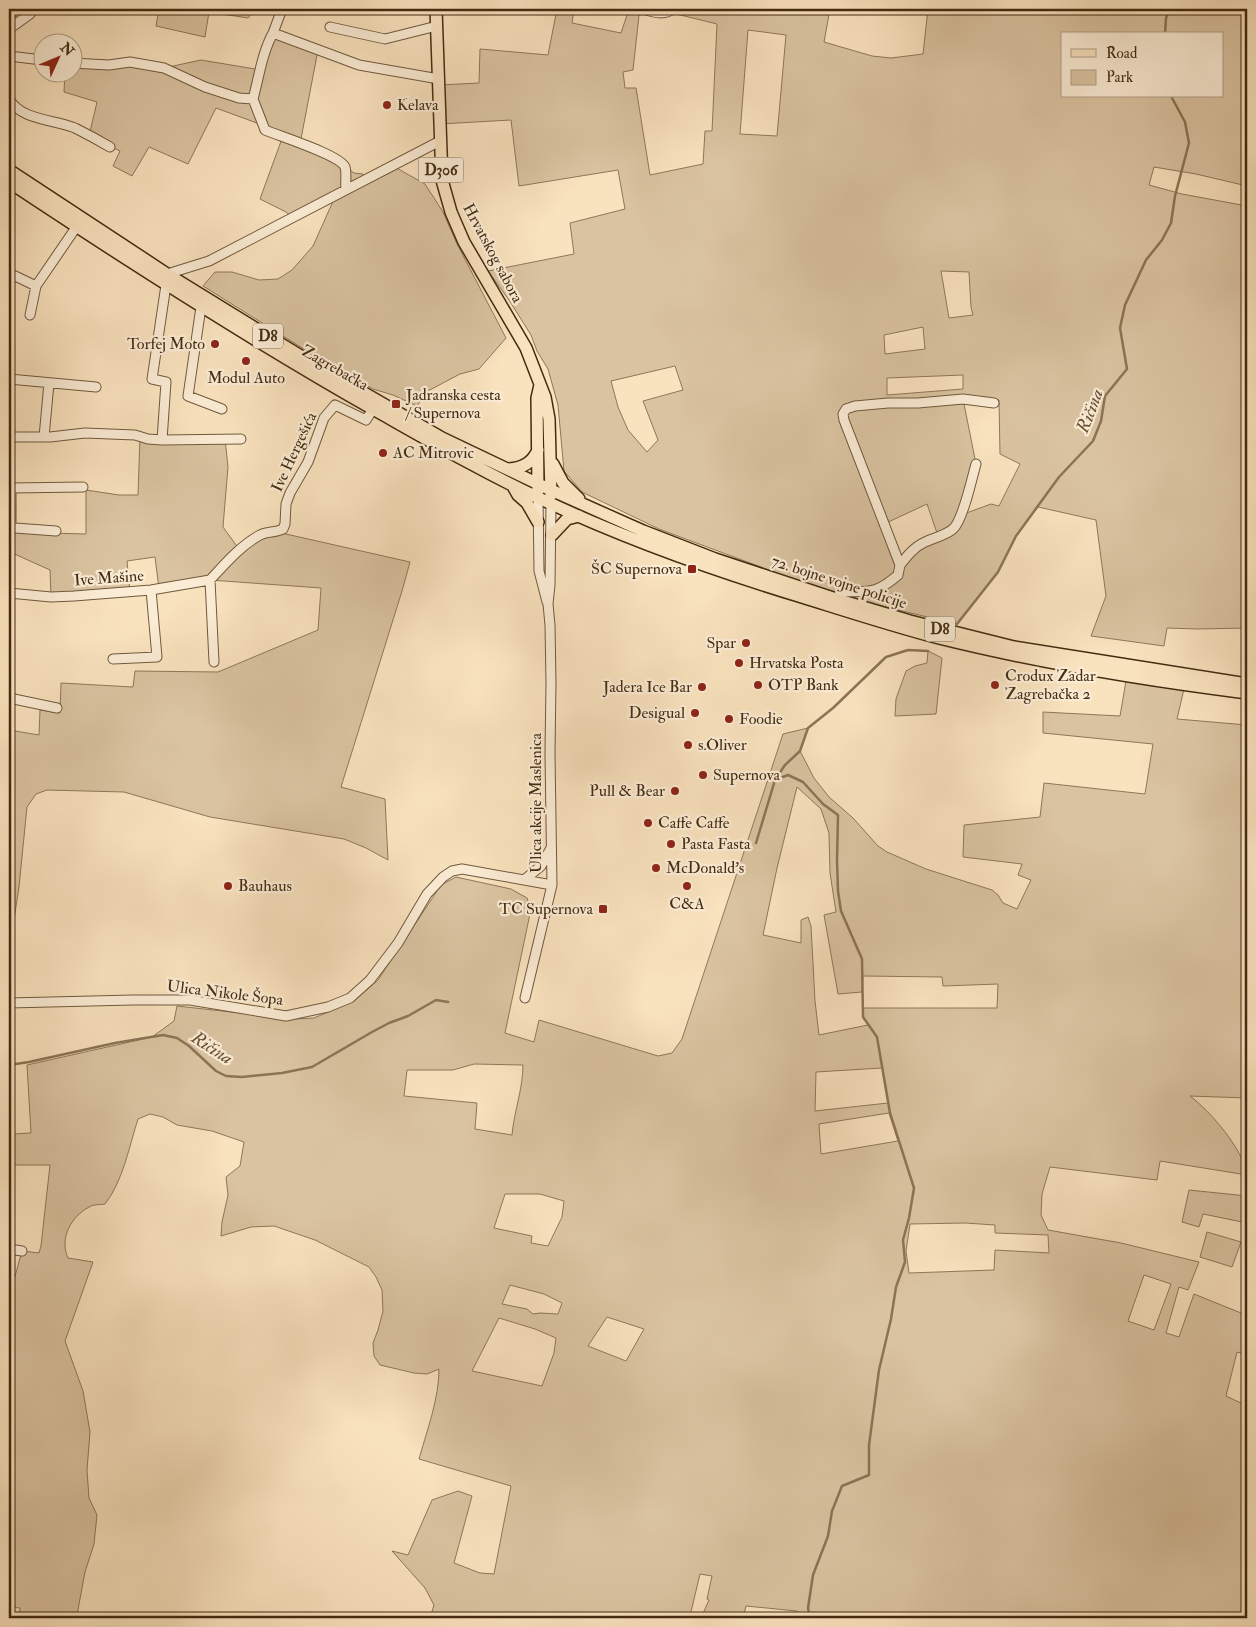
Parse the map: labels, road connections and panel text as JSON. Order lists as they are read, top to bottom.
{
  "streets": {
    "main road": [
      "D306",
      "Hrvatskog sabora",
      "D8",
      "Zagrebačka",
      "72. bojne vojne policije"
    ],
    "street": [
      "Ive Hergešića",
      "Ive Mašine",
      "Ulica akcije Maslenica",
      "Ulica Nikole Šopa"
    ]
  },
  "crossings": [
    ["Hrvatskog sabora", "Zagrebačka"],
    ["Hrvatskog sabora", "72. bojne vojne policije"],
    ["Hrvatskog sabora", "Ulica akcije Maslenica"],
    ["Zagrebačka", "Ive Hergešića"],
    ["Zagrebačka", "72. bojne vojne policije"],
    ["Zagrebačka", "Ulica akcije Maslenica"],
    ["Ive Hergešića", "Ive Mašine"],
    ["72. bojne vojne policije", "Ulica akcije Maslenica"],
    ["Ulica akcije Maslenica", "Ulica Nikole Šopa"]
  ],
  "water": ["Ričina"],
  "places": {
    "other": [
      "Kelava",
      "Torfej Moto",
      "Modul Auto",
      "AC Mitrovic",
      "Spar",
      "Hrvatska Posta",
      "OTP Bank",
      "Crodux Zadar Zagrebačka 2",
      "Jadera Ice Bar",
      "Desigual",
      "Foodie",
      "s.Oliver",
      "Supernova",
      "Pull & Bear",
      "Caffe Caffe",
      "Pasta Fasta",
      "McDonald's",
      "Bauhaus",
      "C&A"
    ],
    "transit": ["Jadranska cesta / Supernova", "ŠC Supernova", "TC Supernova"]
  },
  "legend": ["Road", "Park"],
  "north": "top right"
}
